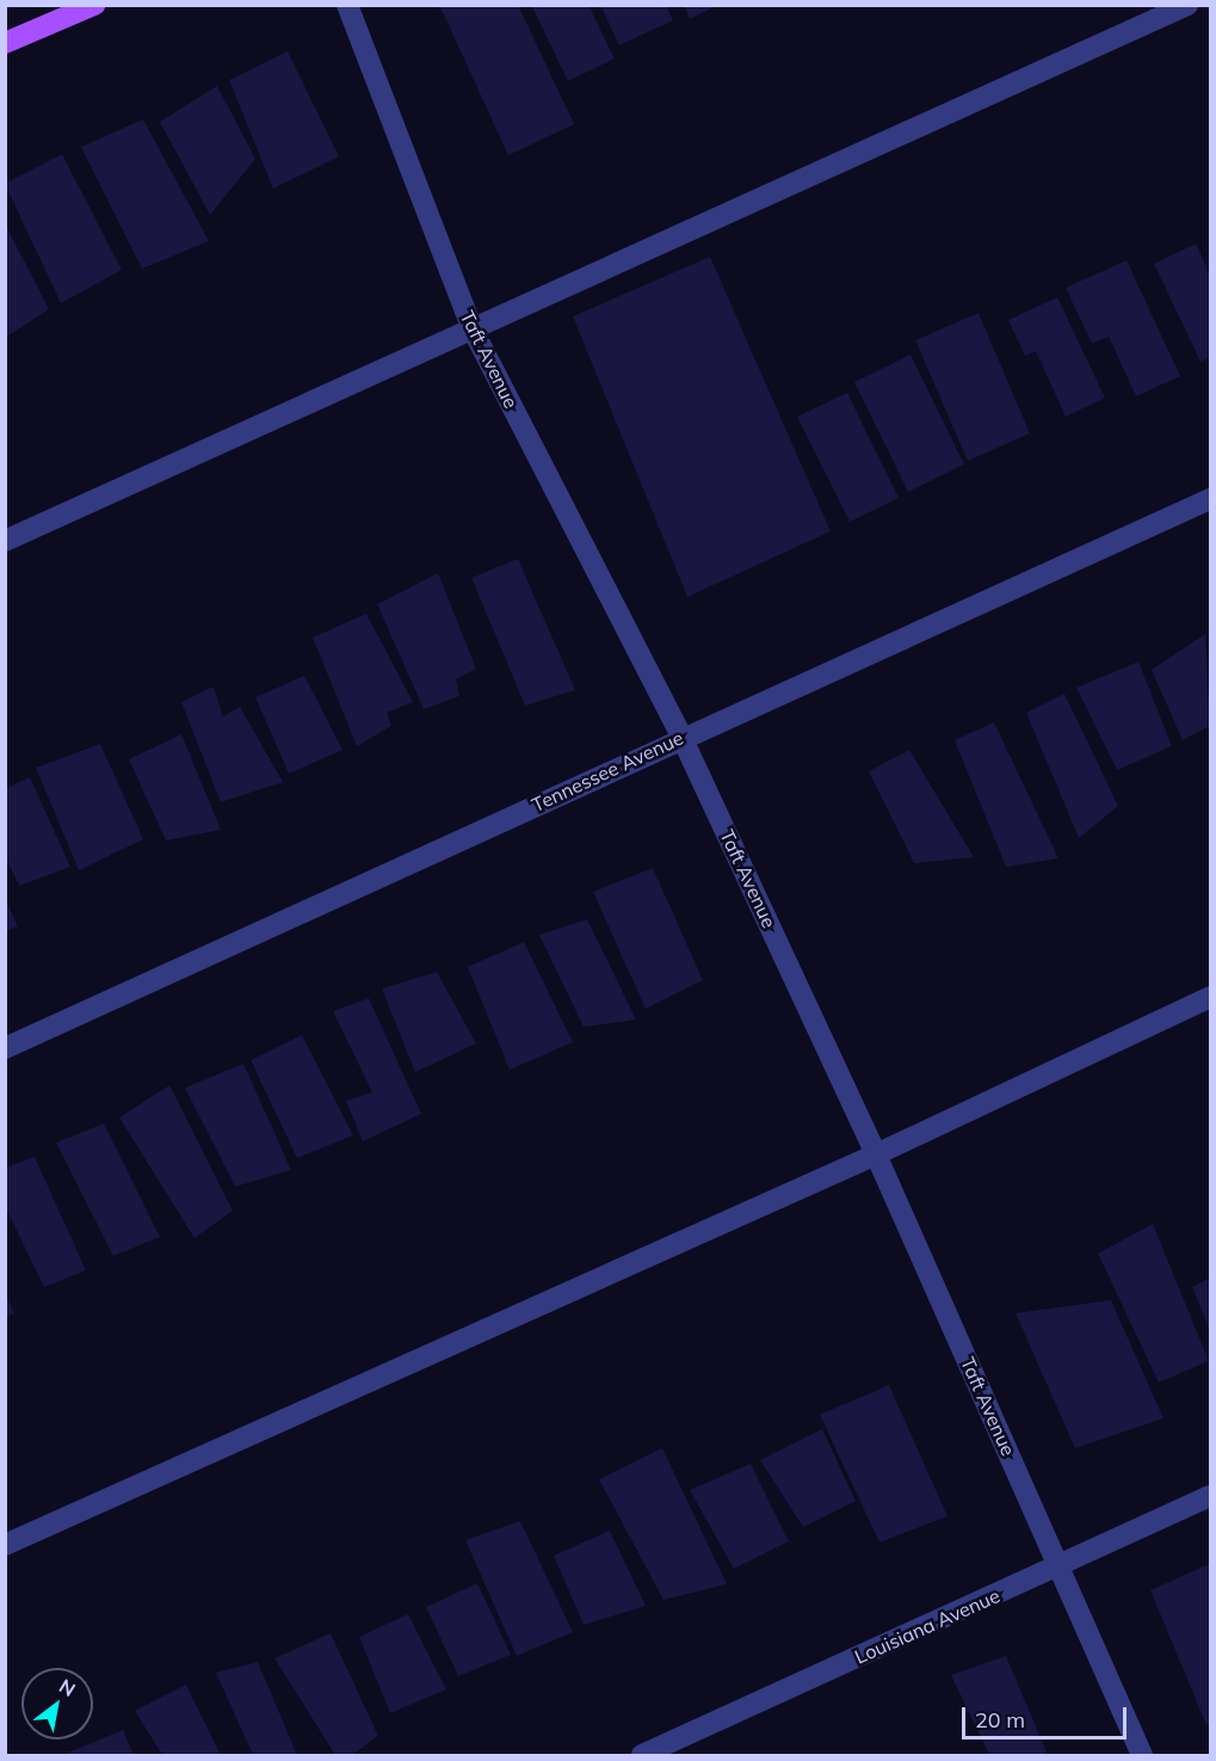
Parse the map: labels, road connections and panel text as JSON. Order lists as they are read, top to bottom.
{
  "streets": {
    "street": ["Taft Avenue", "Tennessee Avenue", "Louisiana Avenue"]
  },
  "crossings": [
    ["Taft Avenue", "Tennessee Avenue"],
    ["Taft Avenue", "Louisiana Avenue"]
  ],
  "scale_bar": "20 m",
  "north": "top right"
}
